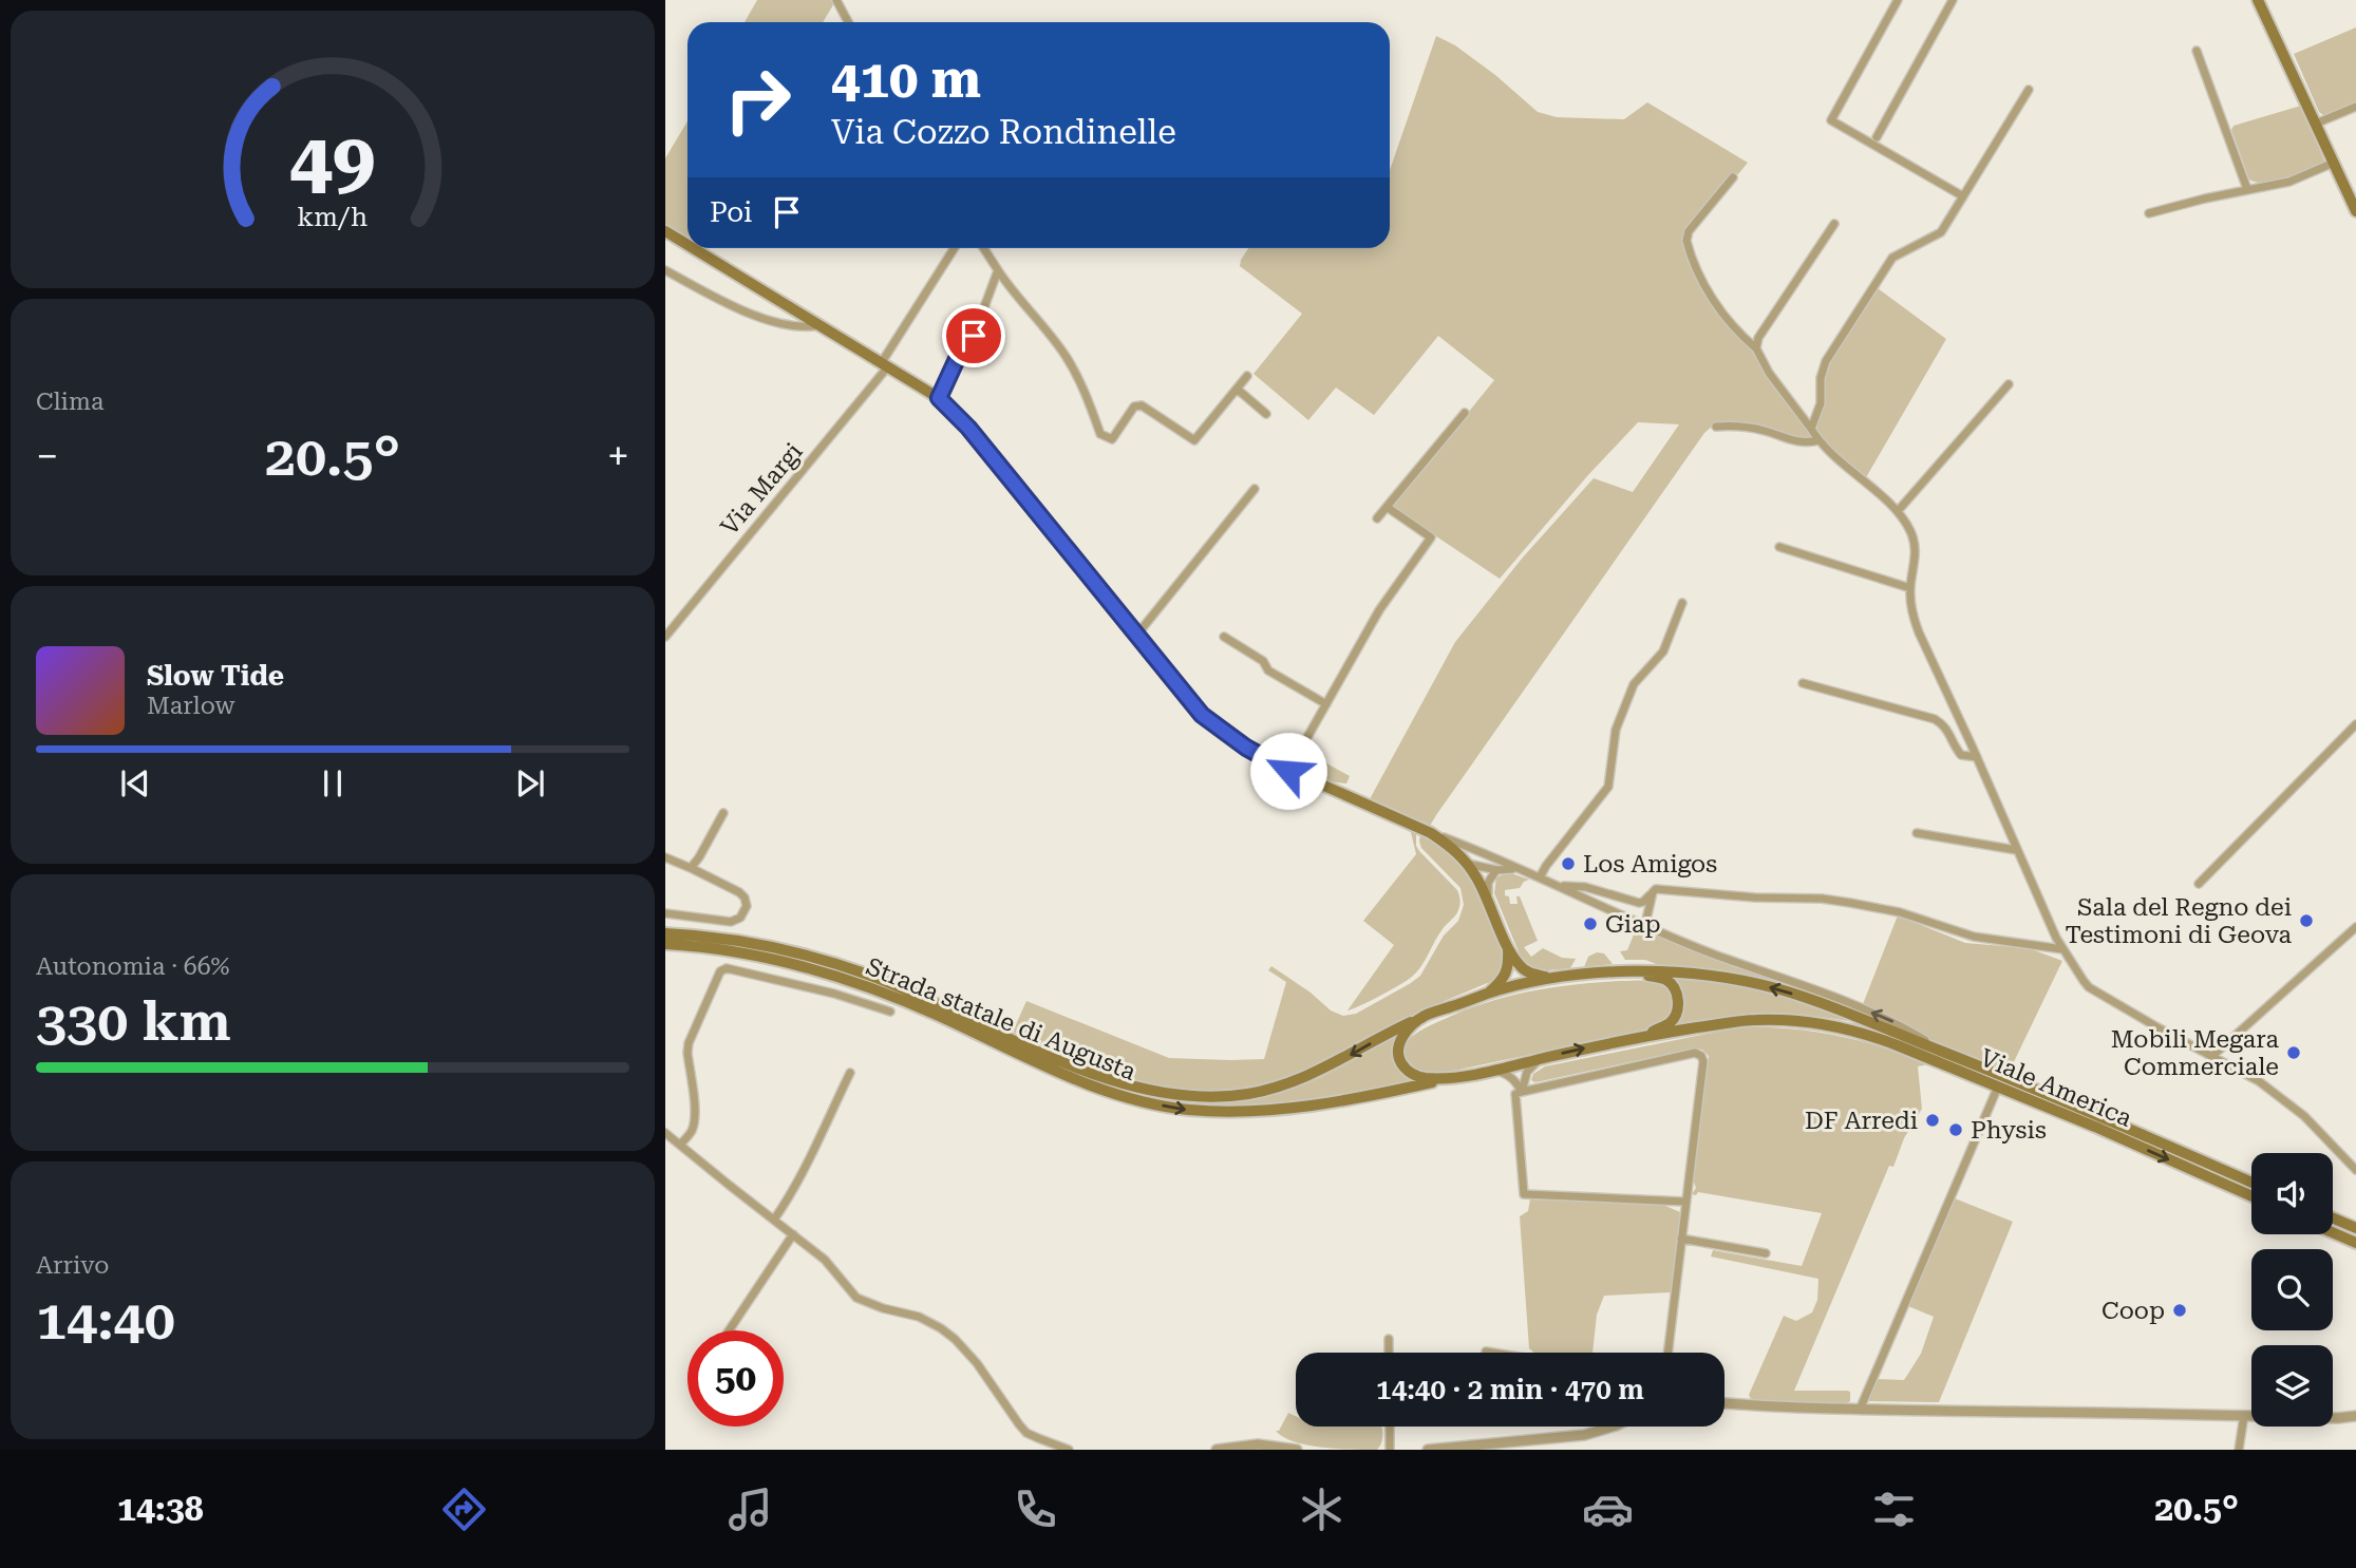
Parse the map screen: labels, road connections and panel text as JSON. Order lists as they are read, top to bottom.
{
  "streets": {
    "main road": ["Strada statale di Augusta", "Viale America"],
    "street": ["Via Margi"]
  },
  "crossings": [
    ["Strada statale di Augusta", "Viale America"]
  ],
  "places": [
    "Los Amigos",
    "Sala del Regno dei Testimoni di Geova",
    "Giap",
    "Mobili Megara Commerciale",
    "DF Arredi",
    "Physis",
    "Coop"
  ],
  "page": {
    "turn": ["410 m", "Via Cozzo Rondinelle"],
    "then": "Poi",
    "tile": [
      "Clima",
      ["Autonomia · 66%", "330 km"],
      ["Arrivo", "14:40"]
    ],
    "heat": ["−", "20.5°", "+"],
    "song": ["Slow Tide", "Marlow"],
    "limit": "50",
    "trip": "14:40 · 2 min · 470 m",
    "tabs": ["14:38", "20.5°"],
    "gauge": ["49", "km/h"]
  }
}
